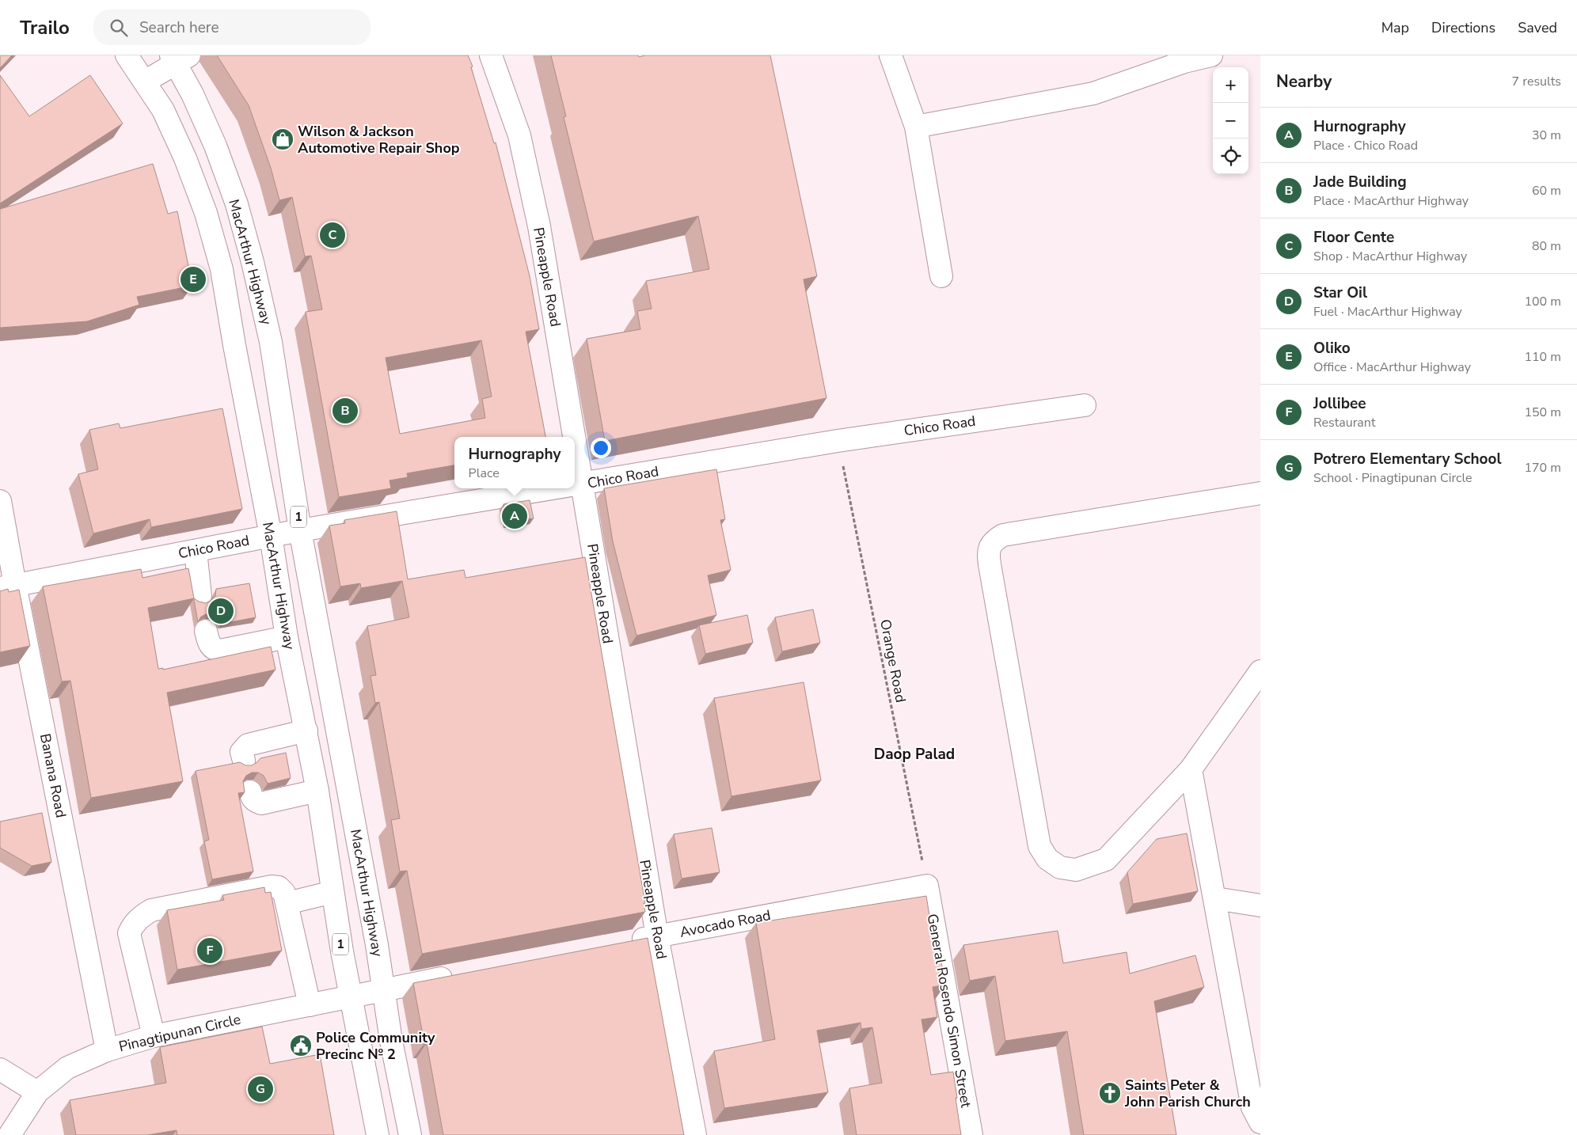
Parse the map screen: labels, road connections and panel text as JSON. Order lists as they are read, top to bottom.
{
  "streets": {
    "main road": [
      "MacArthur Highway",
      "Pineapple Road",
      "Chico Road",
      "1",
      "Banana Road",
      "Avocado Road",
      "General Rosendo Simon Street",
      "Pinagtipunan Circle"
    ],
    "path": ["Orange Road"]
  },
  "crossings": [
    ["MacArthur Highway", "Chico Road"],
    ["MacArthur Highway", "Pinagtipunan Circle"],
    ["Pineapple Road", "Chico Road"],
    ["Pineapple Road", "Avocado Road"],
    ["Chico Road", "Orange Road"],
    ["Chico Road", "Banana Road"],
    ["Orange Road", "Avocado Road"],
    ["Orange Road", "General Rosendo Simon Street"],
    ["Banana Road", "Pinagtipunan Circle"],
    ["Avocado Road", "General Rosendo Simon Street"]
  ],
  "districts": ["Daop Palad"],
  "places": {
    "shop": ["Wilson & Jackson Automotive Repair Shop"],
    "public building": ["Police Community Precinc № 2"],
    "church": ["Saints Peter & John Parish Church"]
  },
  "page": {
    "header": "Trailo",
    "search": "Search here",
    "nav": ["Map", "Directions", "Saved"],
    "heading": ["Nearby", "7 results"],
    "map_buttons": ["+", "−"],
    "list": [
      {
        "mark": "A",
        "name": "Hurnography",
        "note": "Place · Chico Road",
        "value": "30 m"
      },
      {
        "mark": "B",
        "name": "Jade Building",
        "note": "Place · MacArthur Highway",
        "value": "60 m"
      },
      {
        "mark": "C",
        "name": "Floor Cente",
        "note": "Shop · MacArthur Highway",
        "value": "80 m"
      },
      {
        "mark": "D",
        "name": "Star Oil",
        "note": "Fuel · MacArthur Highway",
        "value": "100 m"
      },
      {
        "mark": "E",
        "name": "Oliko",
        "note": "Office · MacArthur Highway",
        "value": "110 m"
      },
      {
        "mark": "F",
        "name": "Jollibee",
        "note": "Restaurant",
        "value": "150 m"
      },
      {
        "mark": "G",
        "name": "Potrero Elementary School",
        "note": "School · Pinagtipunan Circle",
        "value": "170 m"
      }
    ],
    "pins": [
      "C",
      "E",
      "B",
      "A",
      "D",
      "F",
      "G"
    ],
    "popup": ["Hurnography", "Place"]
  }
}
